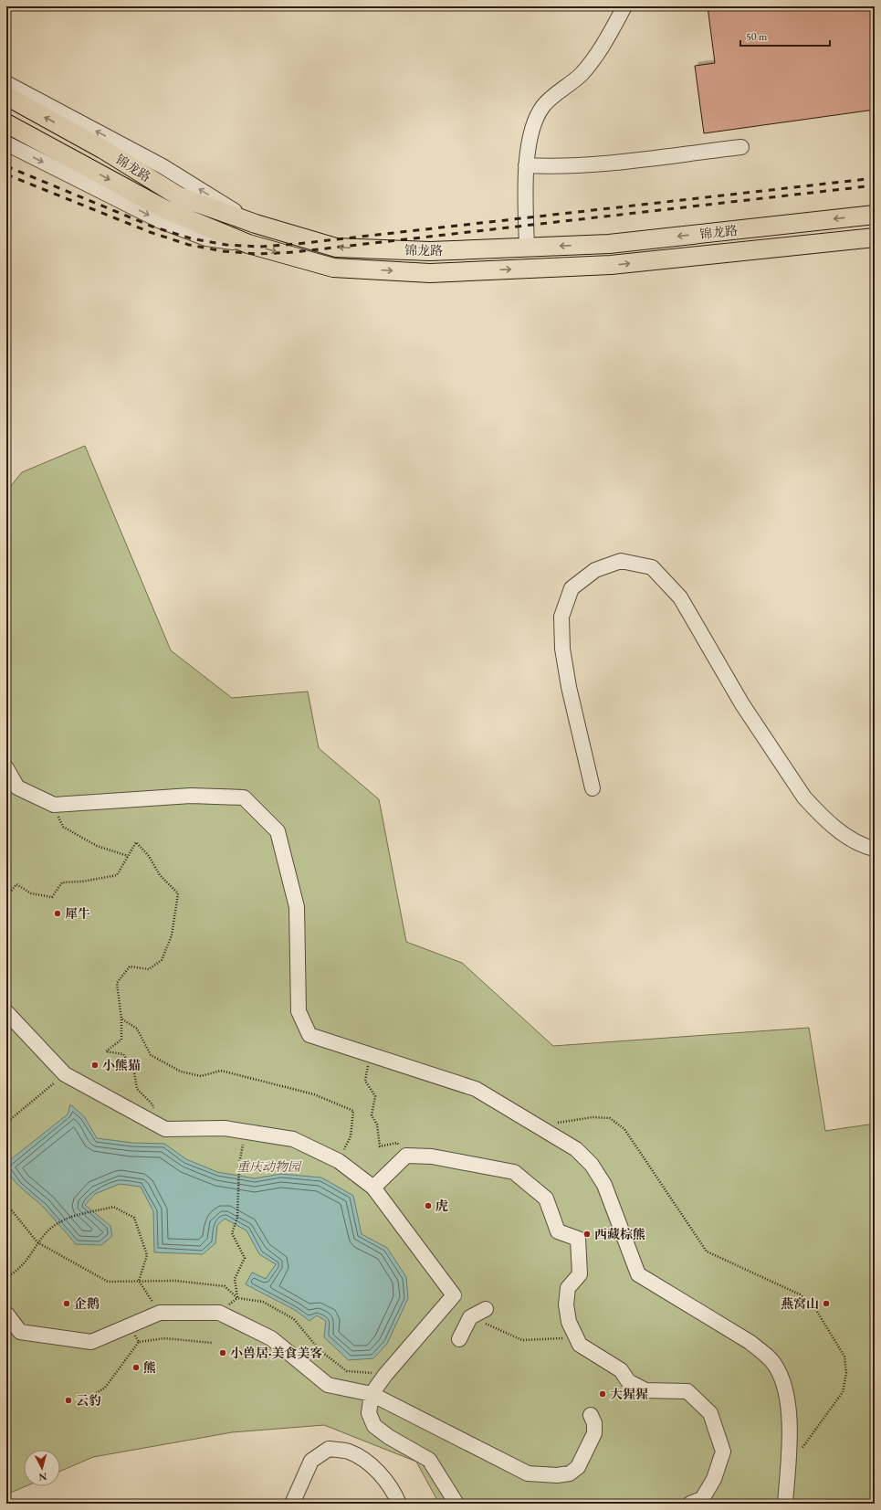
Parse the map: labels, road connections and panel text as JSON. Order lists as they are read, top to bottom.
{
  "streets": {
    "main road": ["锦龙路"]
  },
  "parks": ["重庆动物园"],
  "places": [
    "犀牛",
    "小熊猫",
    "虎",
    "西藏棕熊",
    "企鹅",
    "燕窝山",
    "小兽居·美食美客",
    "熊",
    "大猩猩",
    "云豹"
  ],
  "scale_bar": "50 m",
  "north": "bottom"
}
